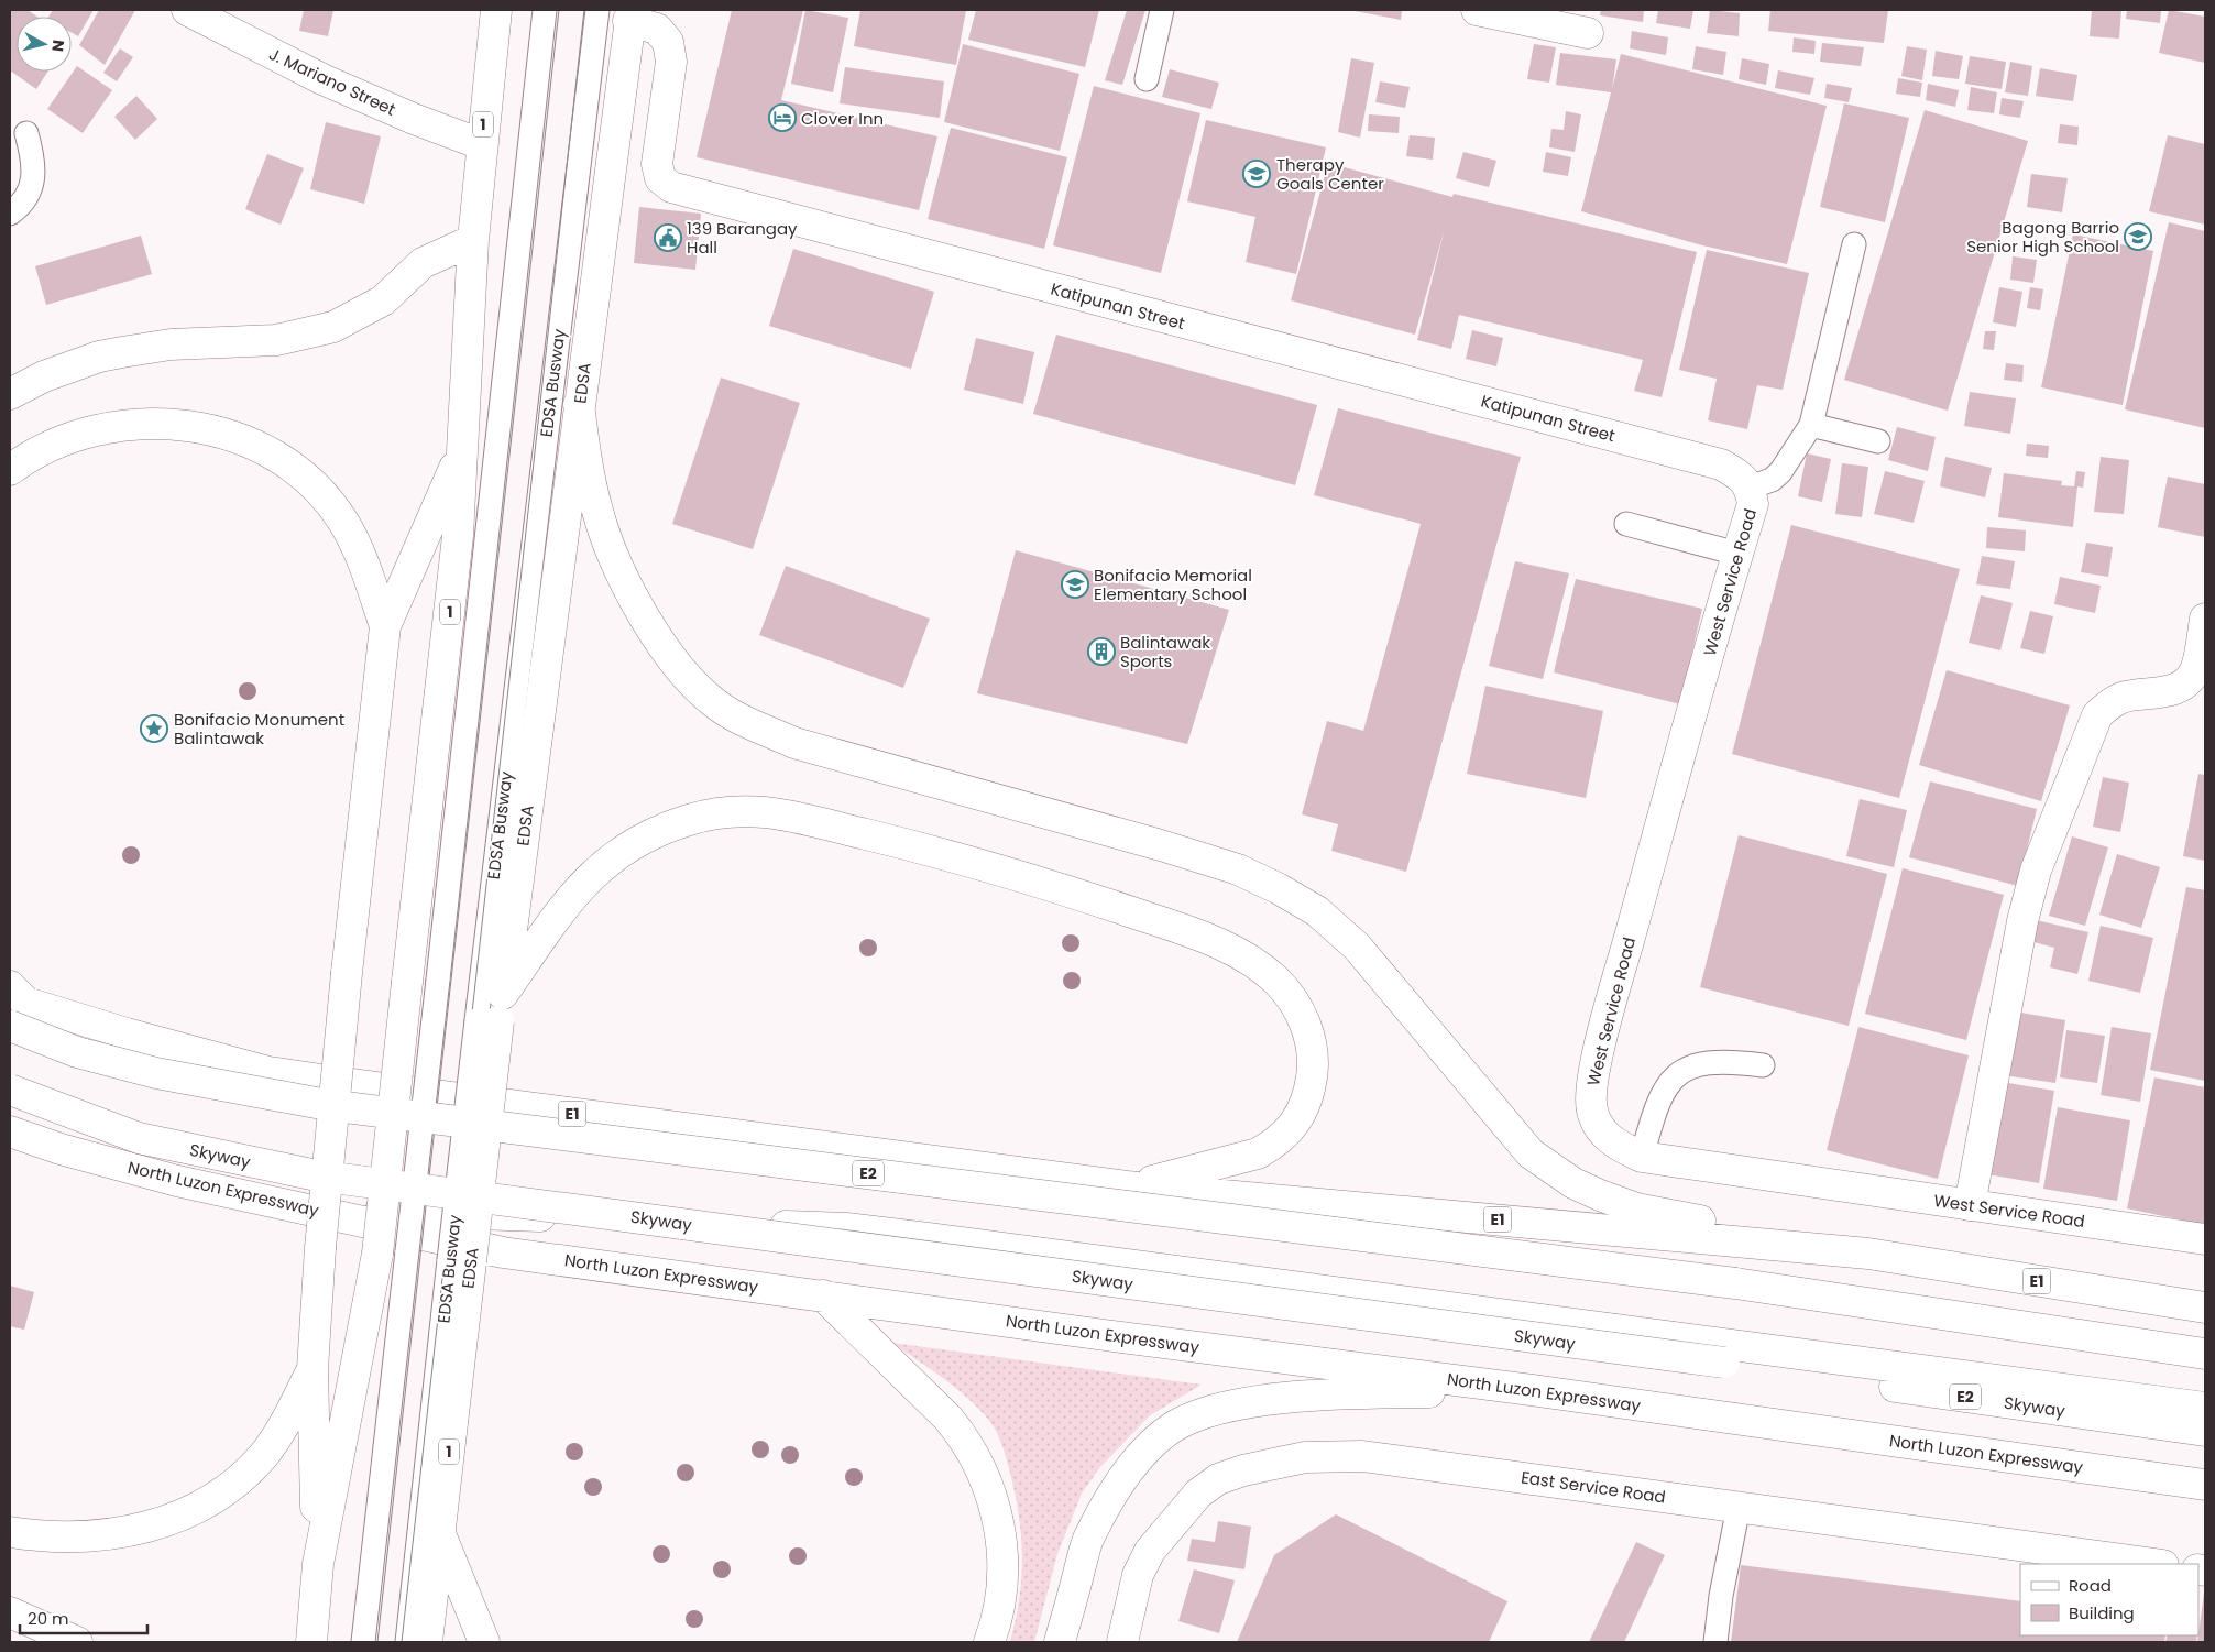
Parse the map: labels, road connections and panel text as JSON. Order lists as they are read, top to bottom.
{
  "streets": {
    "main road": [
      "J. Mariano Street",
      "1",
      "Katipunan Street",
      "EDSA",
      "West Service Road",
      "E1",
      "Skyway",
      "E2",
      "North Luzon Expressway",
      "East Service Road"
    ],
    "lane": ["EDSA Busway"]
  },
  "crossings": [
    ["J. Mariano Street", "1"],
    ["Katipunan Street", "EDSA"],
    ["Katipunan Street", "West Service Road"],
    ["EDSA Busway", "EDSA"],
    ["E1", "E2"]
  ],
  "places": {
    "hotel": ["Clover Inn"],
    "school or university": ["Therapy Goals Center", "Bagong Barrio Senior High School", "Bonifacio Memorial Elementary School"],
    "public building": ["139 Barangay Hall"],
    "building": ["Balintawak Sports"],
    "place": ["Bonifacio Monument Balintawak"]
  },
  "legend": ["Road", "Building"],
  "scale_bar": "20 m",
  "north": "right"
}
